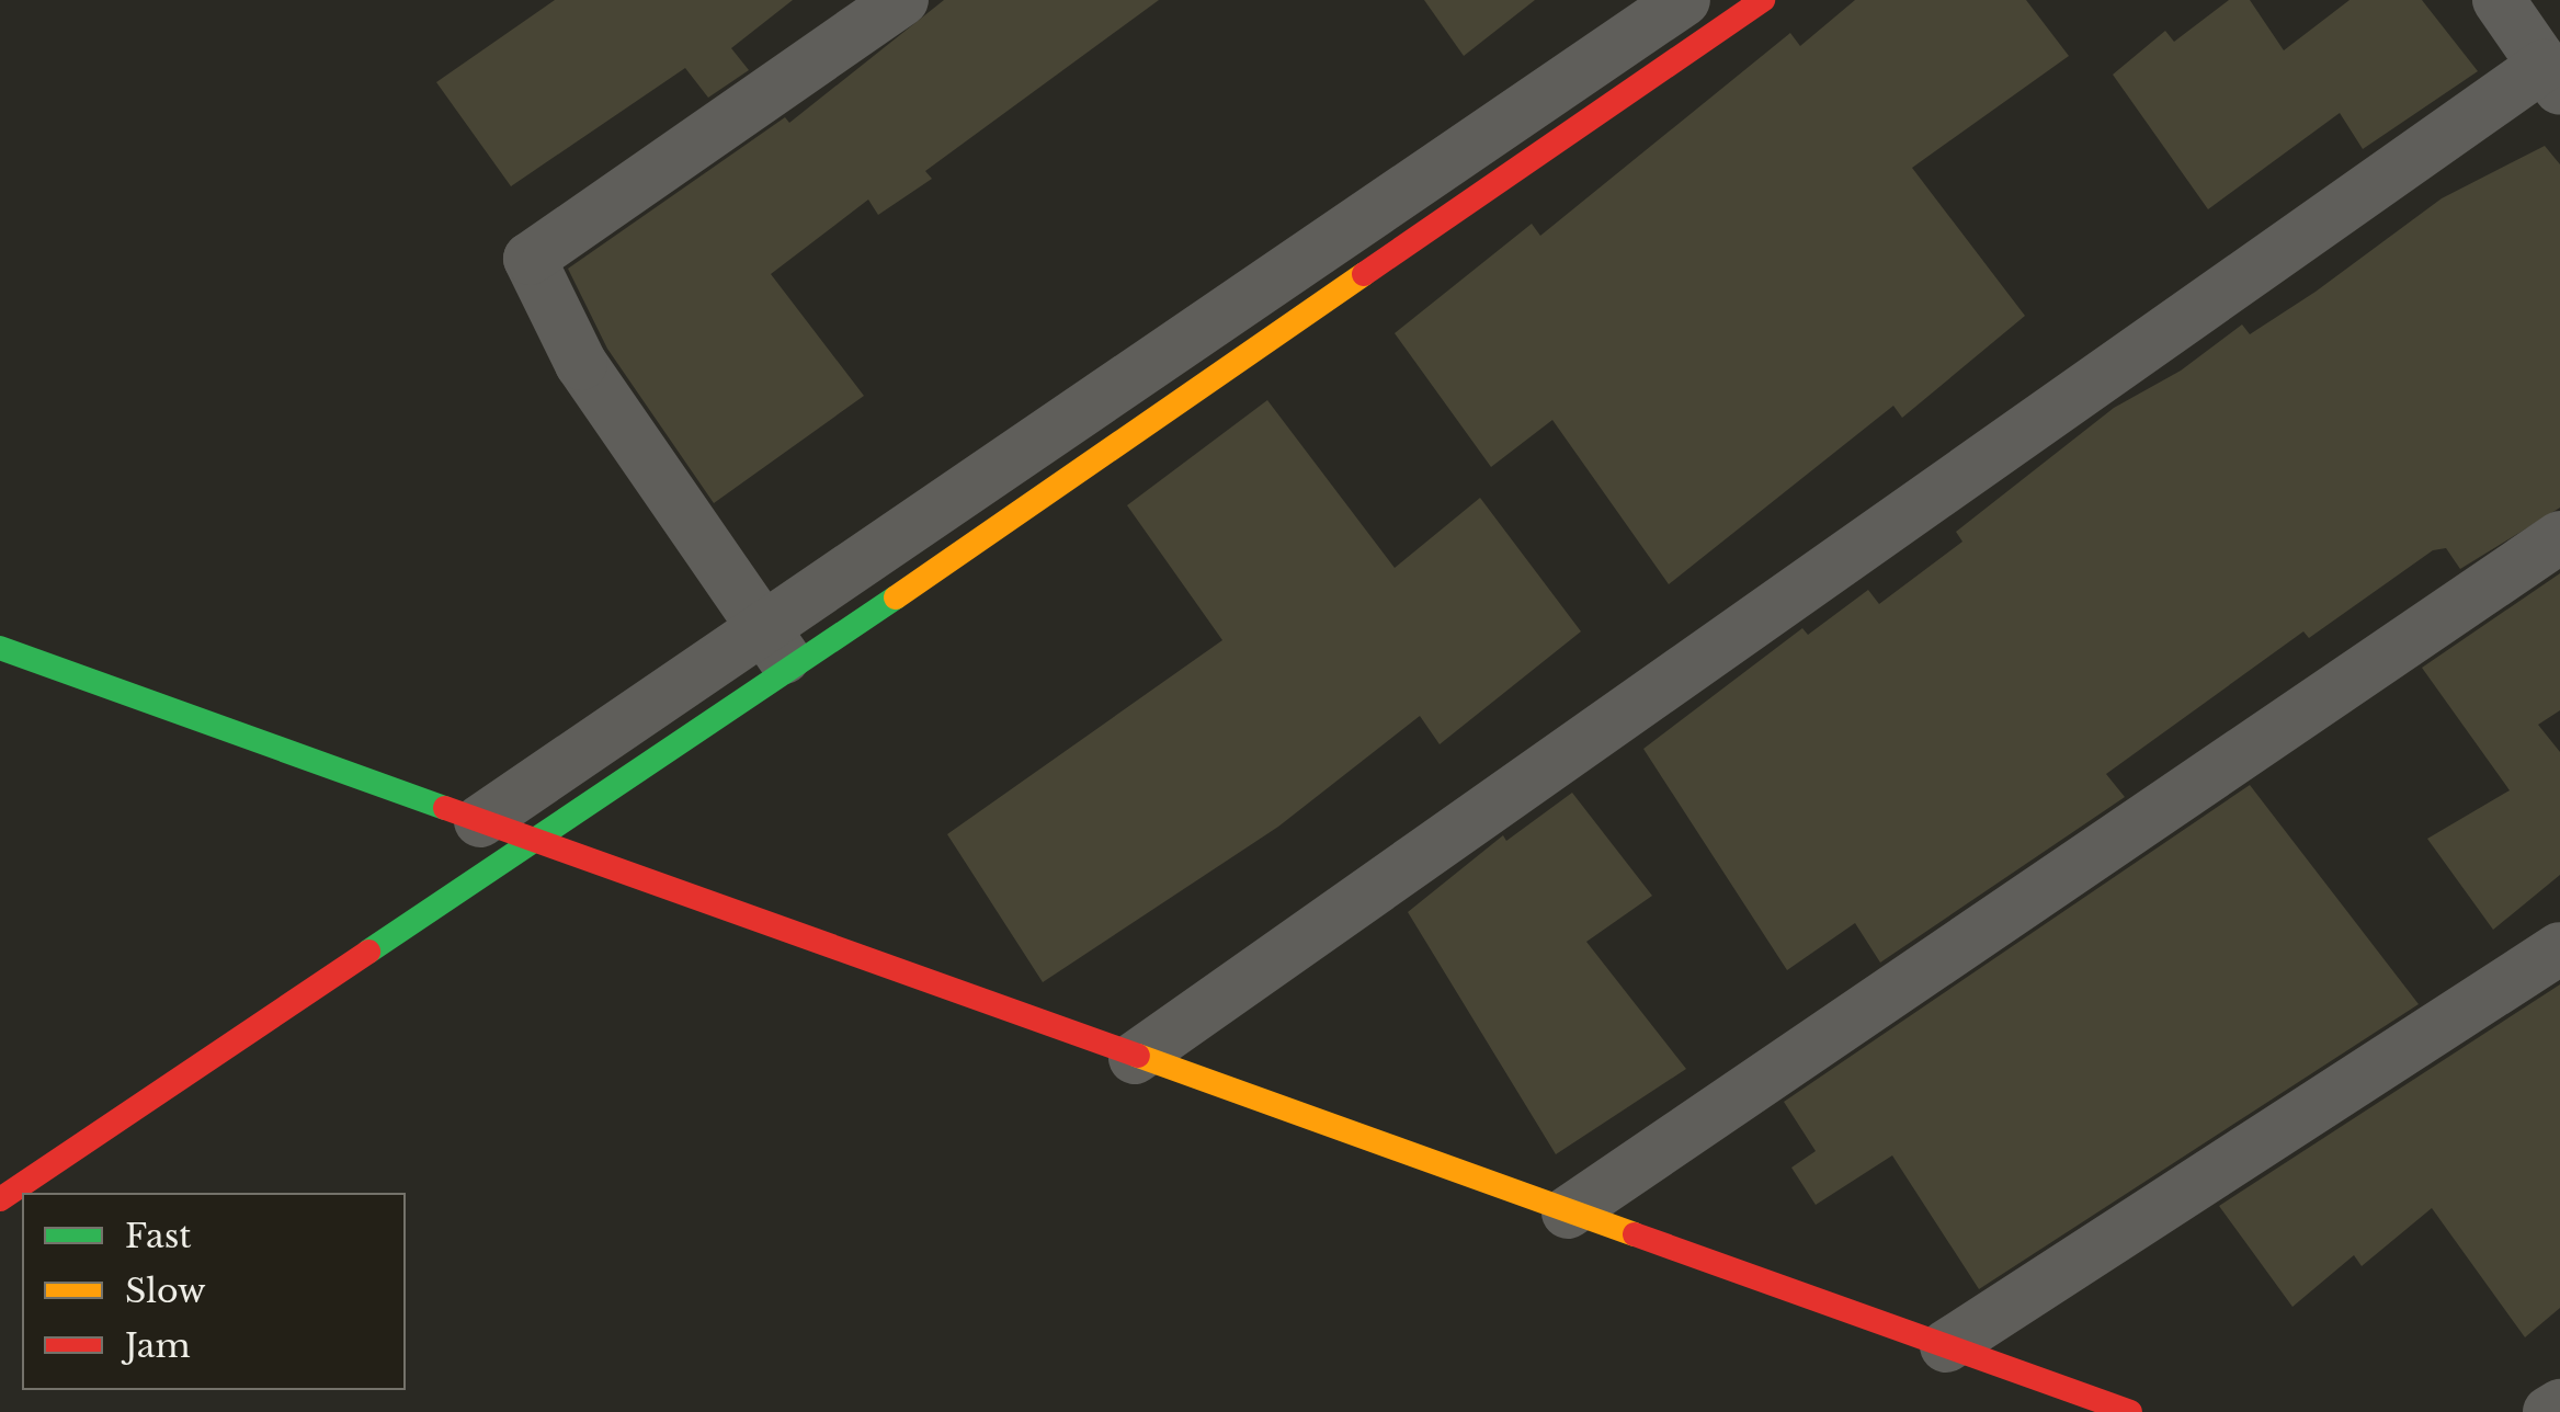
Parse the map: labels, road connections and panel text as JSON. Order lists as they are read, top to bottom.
{
  "legend": ["Fast", "Slow", "Jam"]
}
